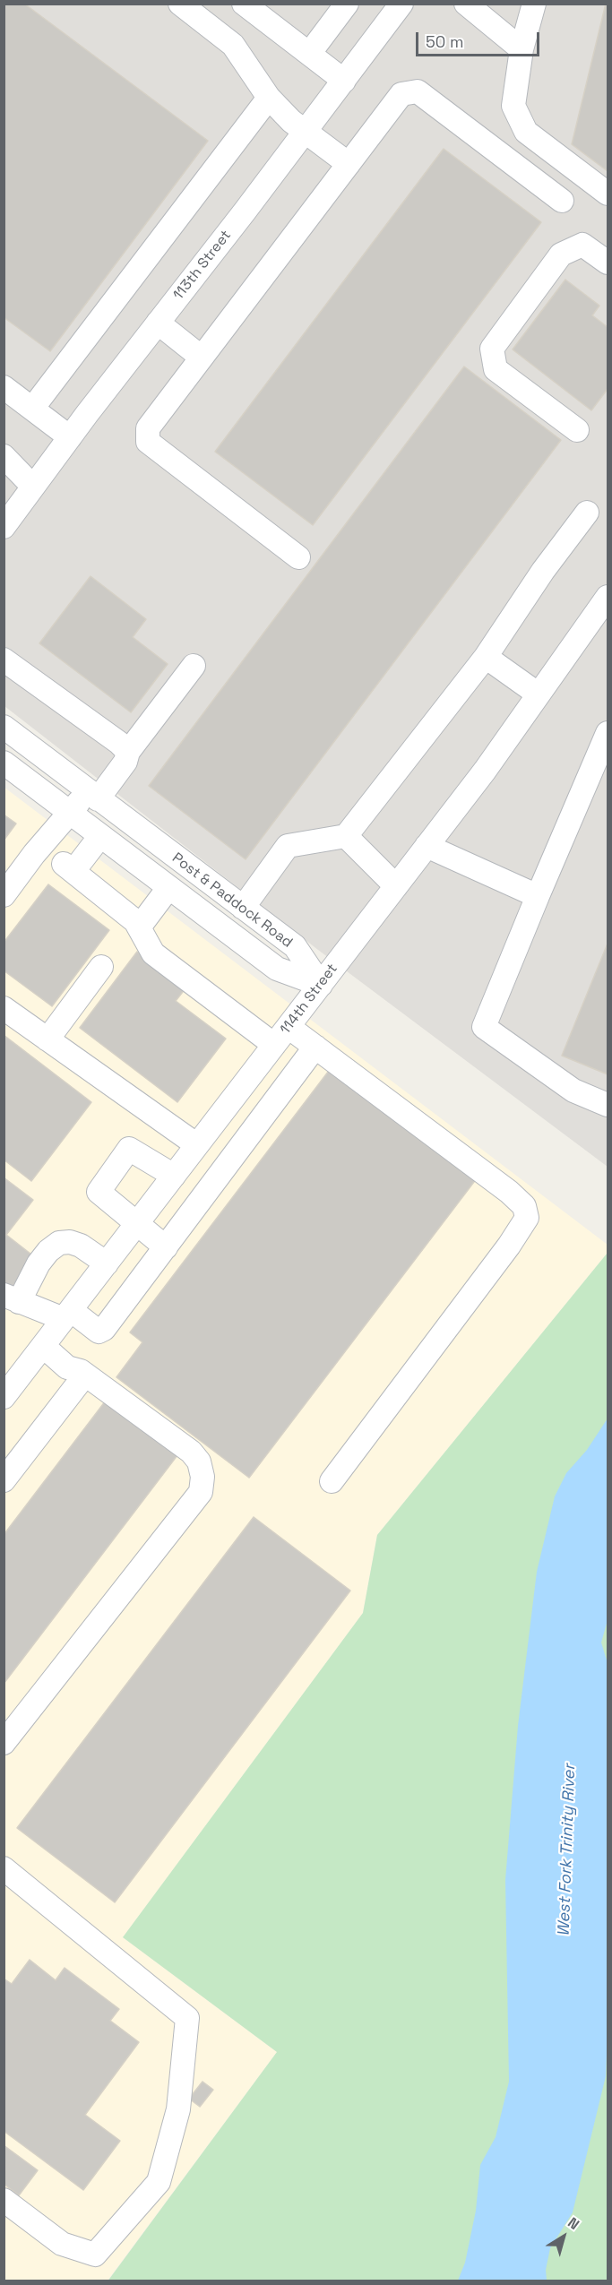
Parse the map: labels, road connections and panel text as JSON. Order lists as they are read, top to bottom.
{
  "streets": {
    "street": ["113th Street", "Post & Paddock Road", "114th Street"]
  },
  "crossings": [
    ["Post & Paddock Road", "114th Street"]
  ],
  "water": ["West Fork Trinity River"],
  "scale_bar": "50 m",
  "north": "top right"
}
